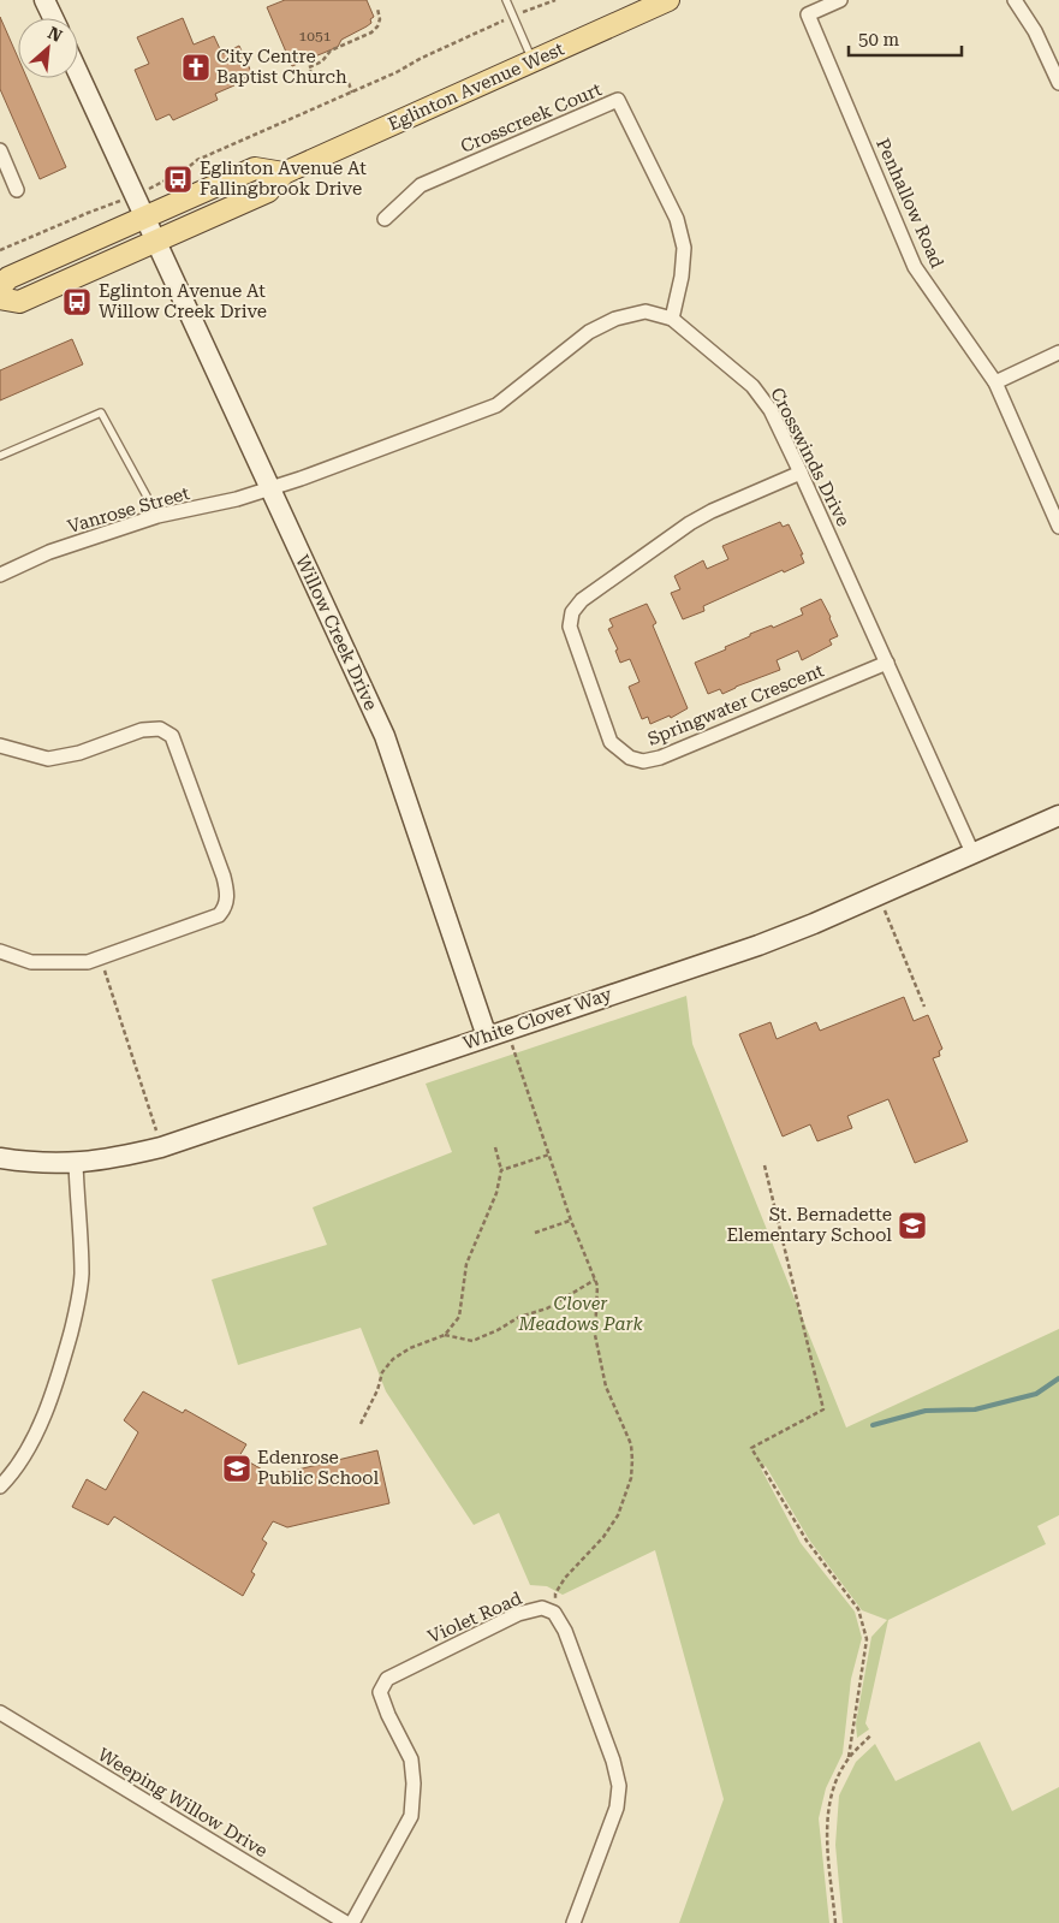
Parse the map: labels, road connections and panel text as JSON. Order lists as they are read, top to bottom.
{
  "streets": {
    "main road": ["Eglinton Avenue West"],
    "street": [
      "Crosscreek Court",
      "Penhallow Road",
      "Crosswinds Drive",
      "Vanrose Street",
      "Willow Creek Drive",
      "Springwater Crescent",
      "White Clover Way",
      "Violet Road",
      "Weeping Willow Drive"
    ]
  },
  "crossings": [
    ["Eglinton Avenue West", "Willow Creek Drive"],
    ["Crosscreek Court", "Crosswinds Drive"],
    ["Crosswinds Drive", "Springwater Crescent"],
    ["Crosswinds Drive", "White Clover Way"],
    ["Vanrose Street", "Willow Creek Drive"],
    ["Willow Creek Drive", "White Clover Way"]
  ],
  "parks": ["Clover Meadows Park"],
  "places": {
    "church": ["City Centre Baptist Church"],
    "bus stop": ["Eglinton Avenue At Fallingbrook Drive", "Eglinton Avenue At Willow Creek Drive"],
    "school or university": ["St. Bernadette Elementary School", "Edenrose Public School"]
  },
  "house_numbers": ["1051"],
  "scale_bar": "50 m",
  "north": "top right"
}
